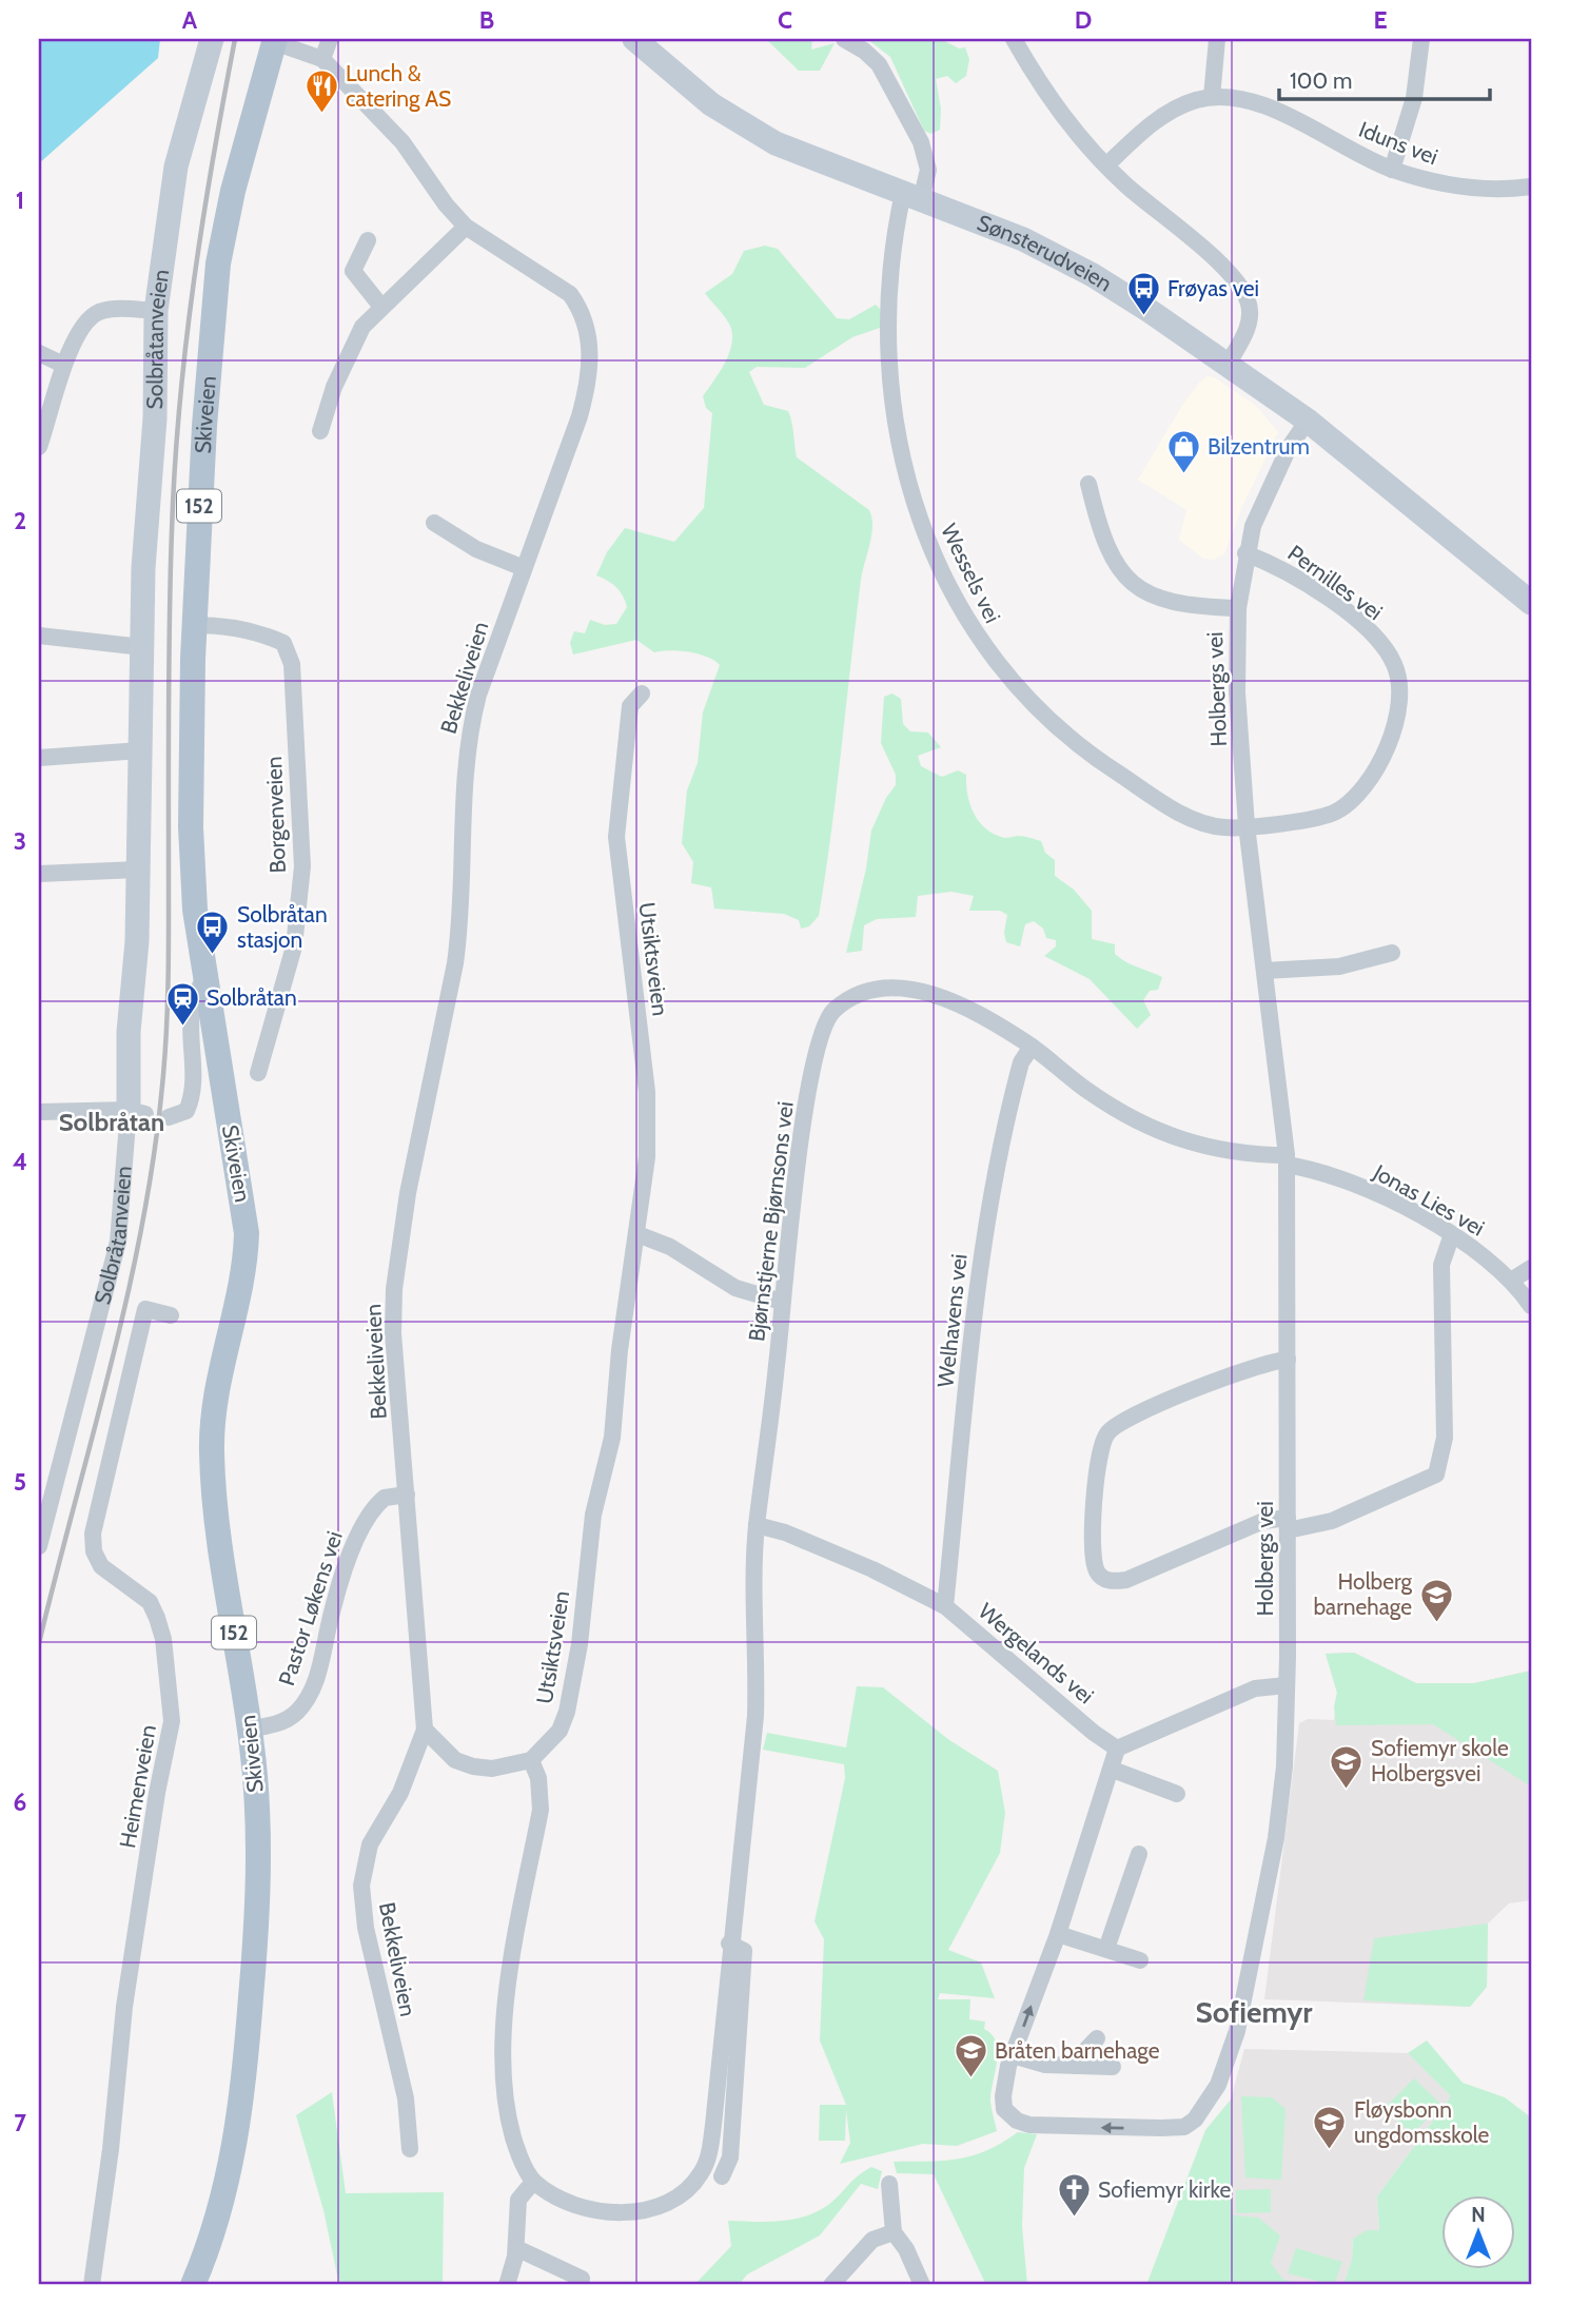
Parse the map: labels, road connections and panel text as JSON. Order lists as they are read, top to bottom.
{
  "streets": {
    "main road": ["Skiveien", "152"],
    "street": [
      "Iduns vei",
      "Sønsterudveien",
      "Solbråtanveien",
      "Wessels vei",
      "Pernilles vei",
      "Bekkeliveien",
      "Holbergs vei",
      "Borgenveien",
      "Utsiktsveien",
      "Jonas Lies vei",
      "Bjørnstjerne Bjørnsons vei",
      "Welhavens vei",
      "Pastor Løkens vei",
      "Wergelands vei",
      "Heimenveien"
    ]
  },
  "crossings": [
    ["Sønsterudveien", "Wessels vei"],
    ["Sønsterudveien", "Holbergs vei"],
    ["Skiveien", "Bekkeliveien"],
    ["Skiveien", "Borgenveien"],
    ["Skiveien", "Pastor Løkens vei"],
    ["Wessels vei", "Pernilles vei"],
    ["Wessels vei", "Holbergs vei"],
    ["Pernilles vei", "Holbergs vei"],
    ["Bekkeliveien", "Pastor Løkens vei"],
    ["Holbergs vei", "Jonas Lies vei"],
    ["Holbergs vei", "Bjørnstjerne Bjørnsons vei"],
    ["Jonas Lies vei", "Bjørnstjerne Bjørnsons vei"],
    ["Bjørnstjerne Bjørnsons vei", "Welhavens vei"],
    ["Bjørnstjerne Bjørnsons vei", "Wergelands vei"],
    ["Welhavens vei", "Wergelands vei"]
  ],
  "districts": ["Solbråtan", "Sofiemyr"],
  "places": {
    "restaurant": ["Lunch & catering AS"],
    "bus stop": ["Frøyas vei", "Solbråtan stasjon"],
    "shop": ["Bilzentrum"],
    "station": ["Solbråtan"],
    "school or university": [
      "Holberg barnehage",
      "Sofiemyr skole Holbergsvei",
      "Bråten barnehage",
      "Fløysbonn ungdomsskole"
    ],
    "church": ["Sofiemyr kirke"]
  },
  "scale_bar": "100 m",
  "north": "top",
  "grid": {
    "columns": [
      "A",
      "B",
      "C",
      "D",
      "E"
    ],
    "rows": [
      "1",
      "2",
      "3",
      "4",
      "5",
      "6",
      "7"
    ]
  }
}
